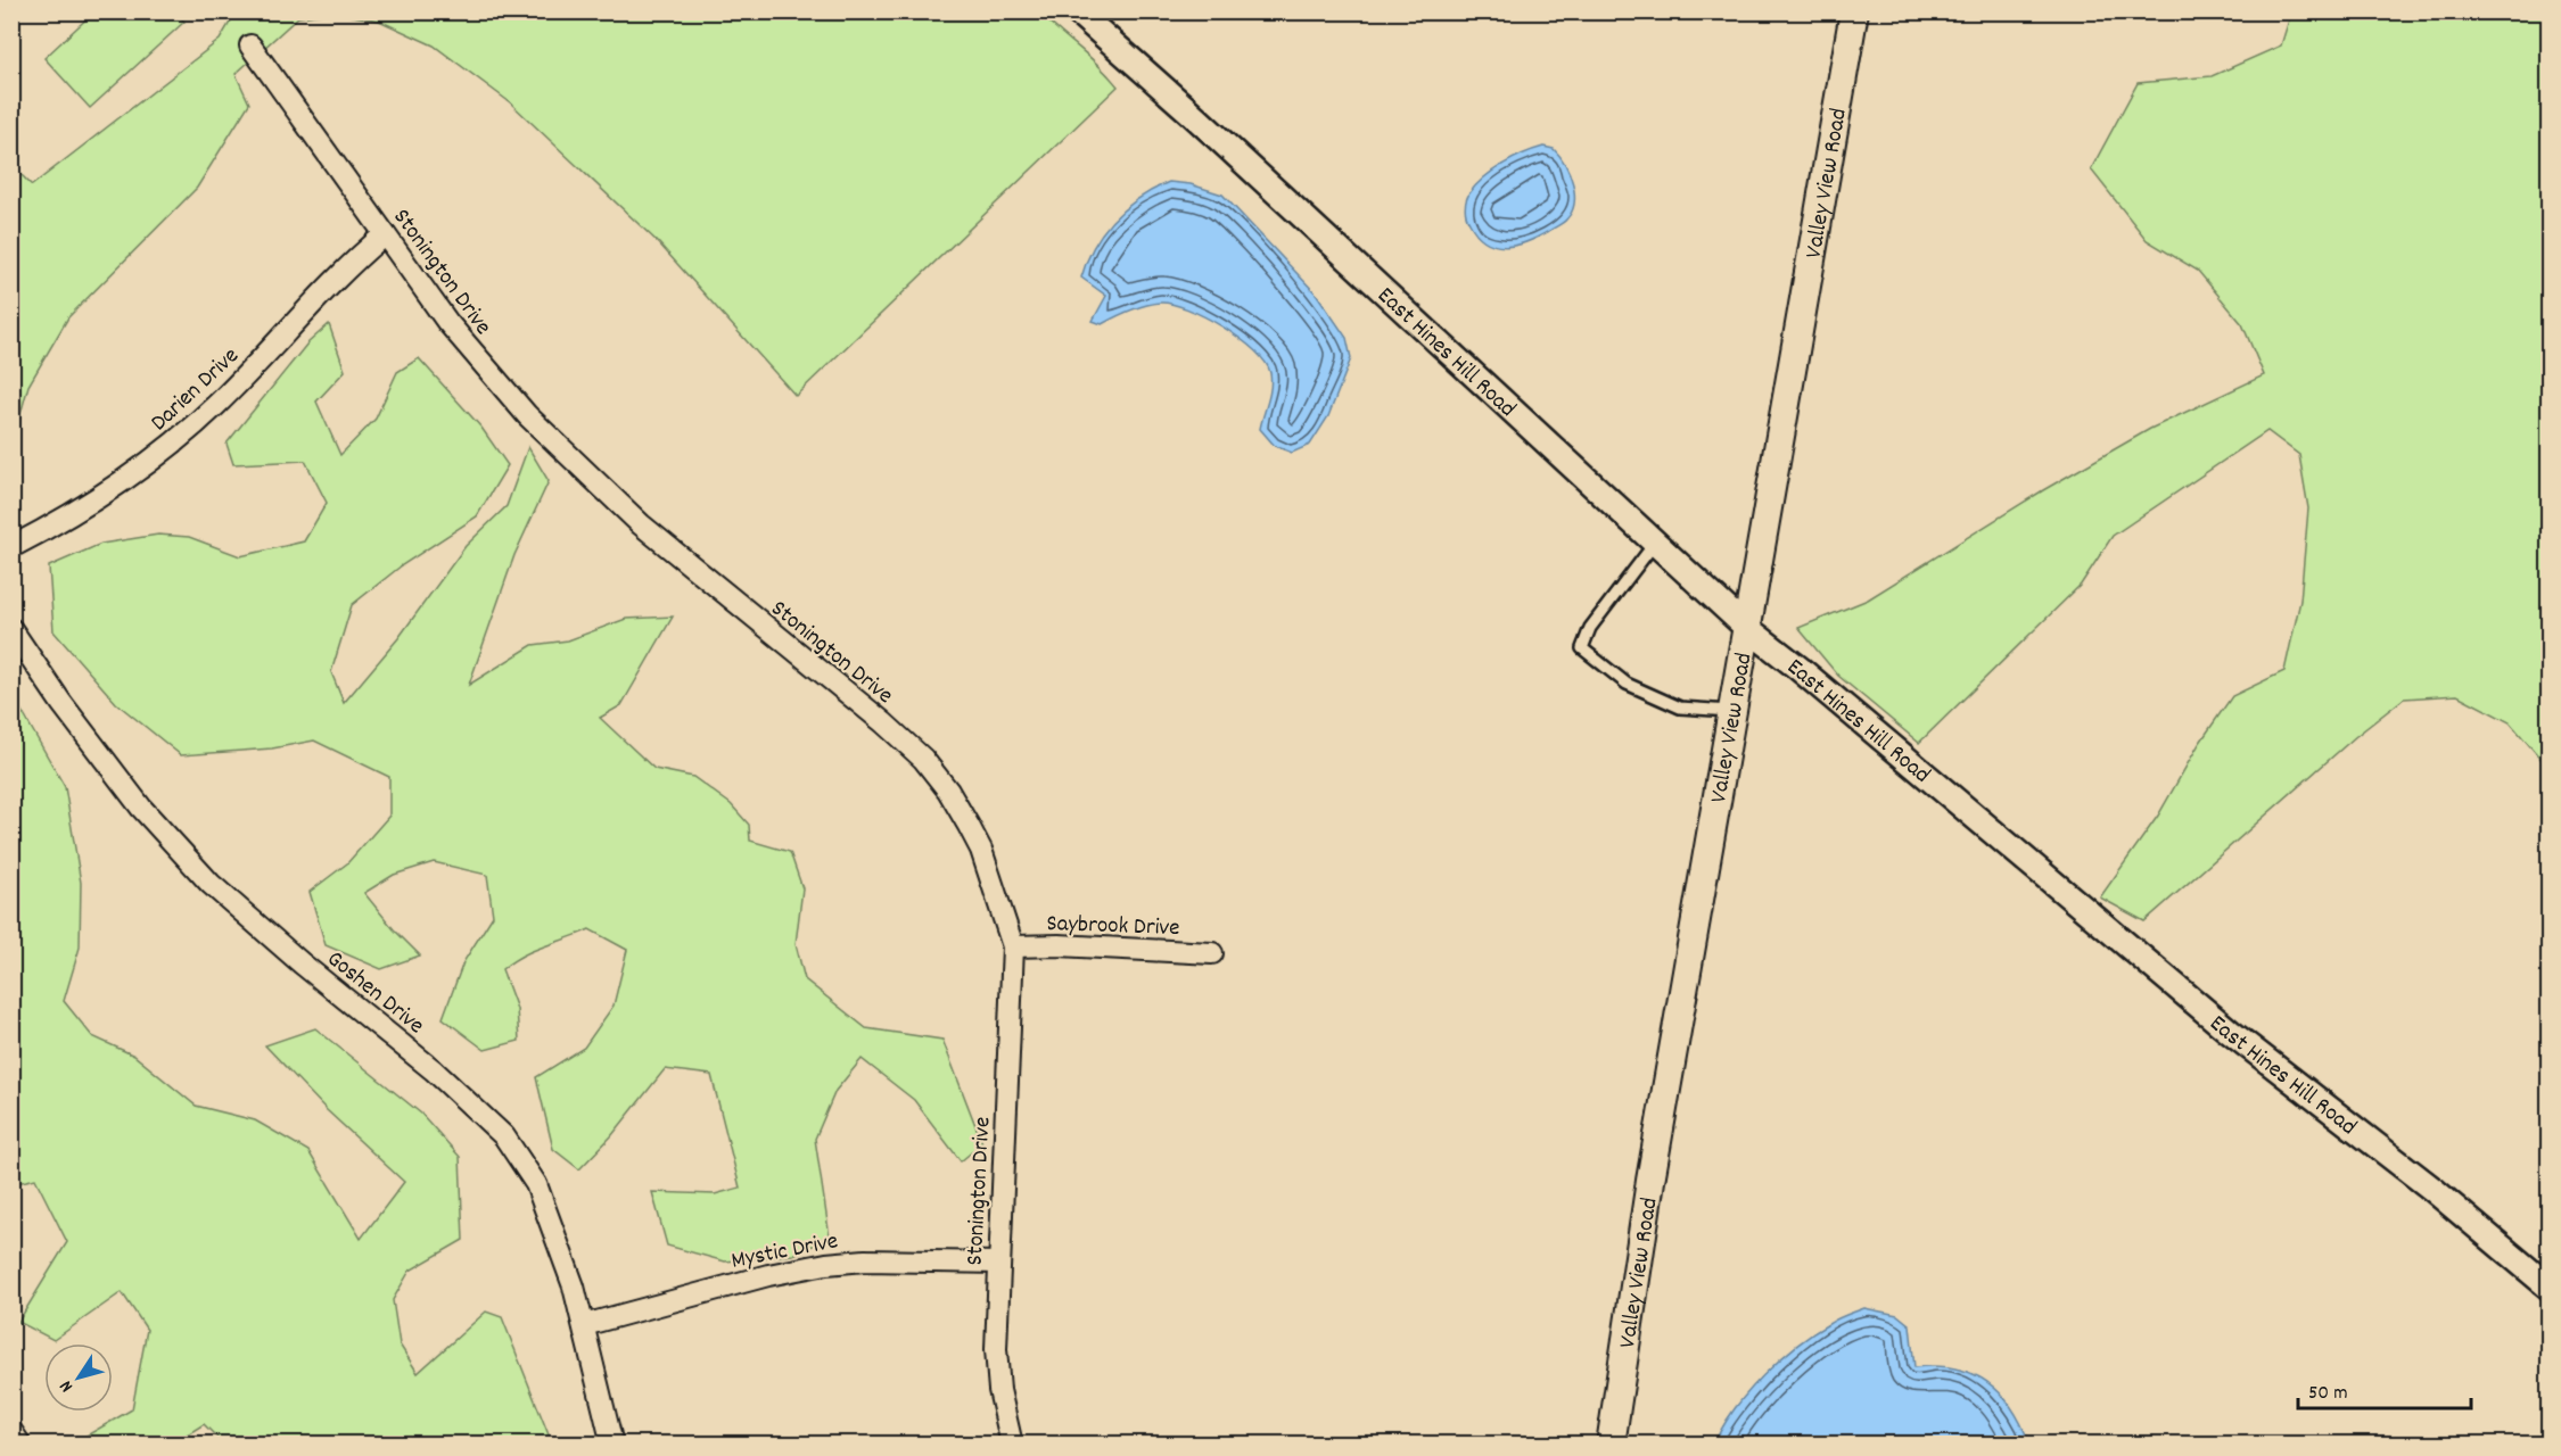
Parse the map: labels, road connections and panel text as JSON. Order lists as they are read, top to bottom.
{
  "streets": {
    "main road": ["Valley View Road"],
    "street": [
      "Stonington Drive",
      "East Hines Hill Road",
      "Darien Drive",
      "Saybrook Drive",
      "Goshen Drive",
      "Mystic Drive"
    ]
  },
  "crossings": [
    ["Valley View Road", "East Hines Hill Road"],
    ["Stonington Drive", "Darien Drive"],
    ["Stonington Drive", "Saybrook Drive"],
    ["Stonington Drive", "Mystic Drive"],
    ["Goshen Drive", "Mystic Drive"]
  ],
  "scale_bar": "50 m",
  "north": "bottom left"
}
